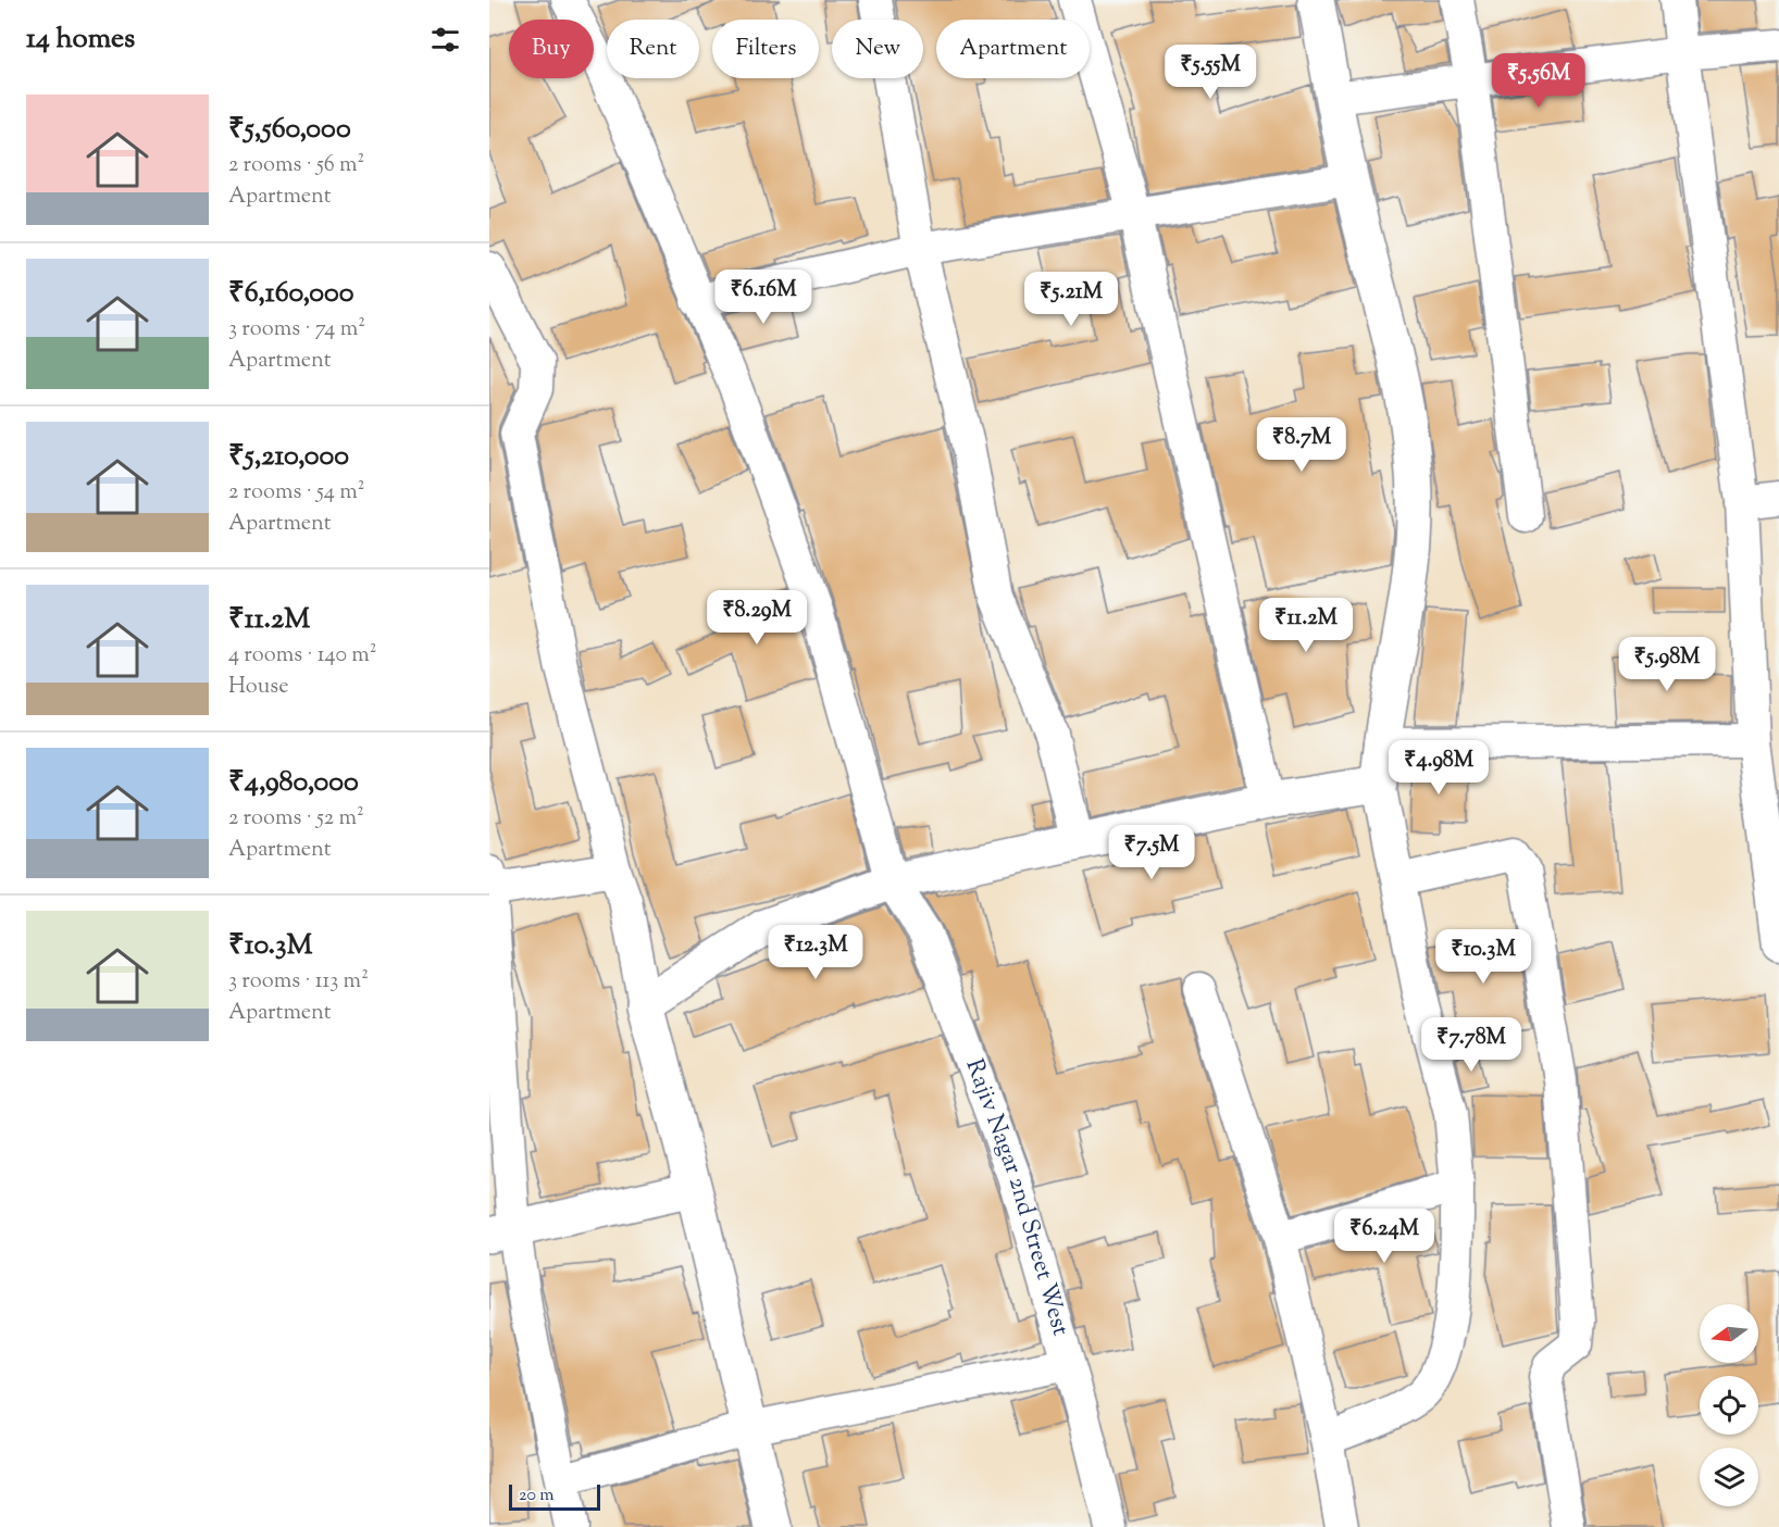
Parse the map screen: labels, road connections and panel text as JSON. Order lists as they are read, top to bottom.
{
  "streets": {
    "street": ["Rajiv Nagar 2nd Street West"]
  },
  "scale_bar": "20 m",
  "north": "left",
  "page": {
    "heading": "14 homes",
    "chip": [
      "Buy",
      "Rent",
      "Filters",
      "New",
      "Apartment"
    ],
    "price": [
      "₹5.55M",
      "₹5.56M",
      "₹6.16M",
      "₹5.21M",
      "₹8.7M",
      "₹8.29M",
      "₹11.2M",
      "₹5.98M",
      "₹4.98M",
      "₹7.5M",
      "₹12.3M",
      "₹10.3M",
      "₹7.78M",
      "₹6.24M"
    ],
    "list": [
      {
        "name": "₹5,560,000",
        "note": "2 rooms · 56 m² · Apartment"
      },
      {
        "name": "₹6,160,000",
        "note": "3 rooms · 74 m² · Apartment"
      },
      {
        "name": "₹5,210,000",
        "note": "2 rooms · 54 m² · Apartment"
      },
      {
        "name": "₹11.2M",
        "note": "4 rooms · 140 m² · House"
      },
      {
        "name": "₹4,980,000",
        "note": "2 rooms · 52 m² · Apartment"
      },
      {
        "name": "₹10.3M",
        "note": "3 rooms · 113 m² · Apartment"
      }
    ],
    "scale": "20 m"
  }
}
